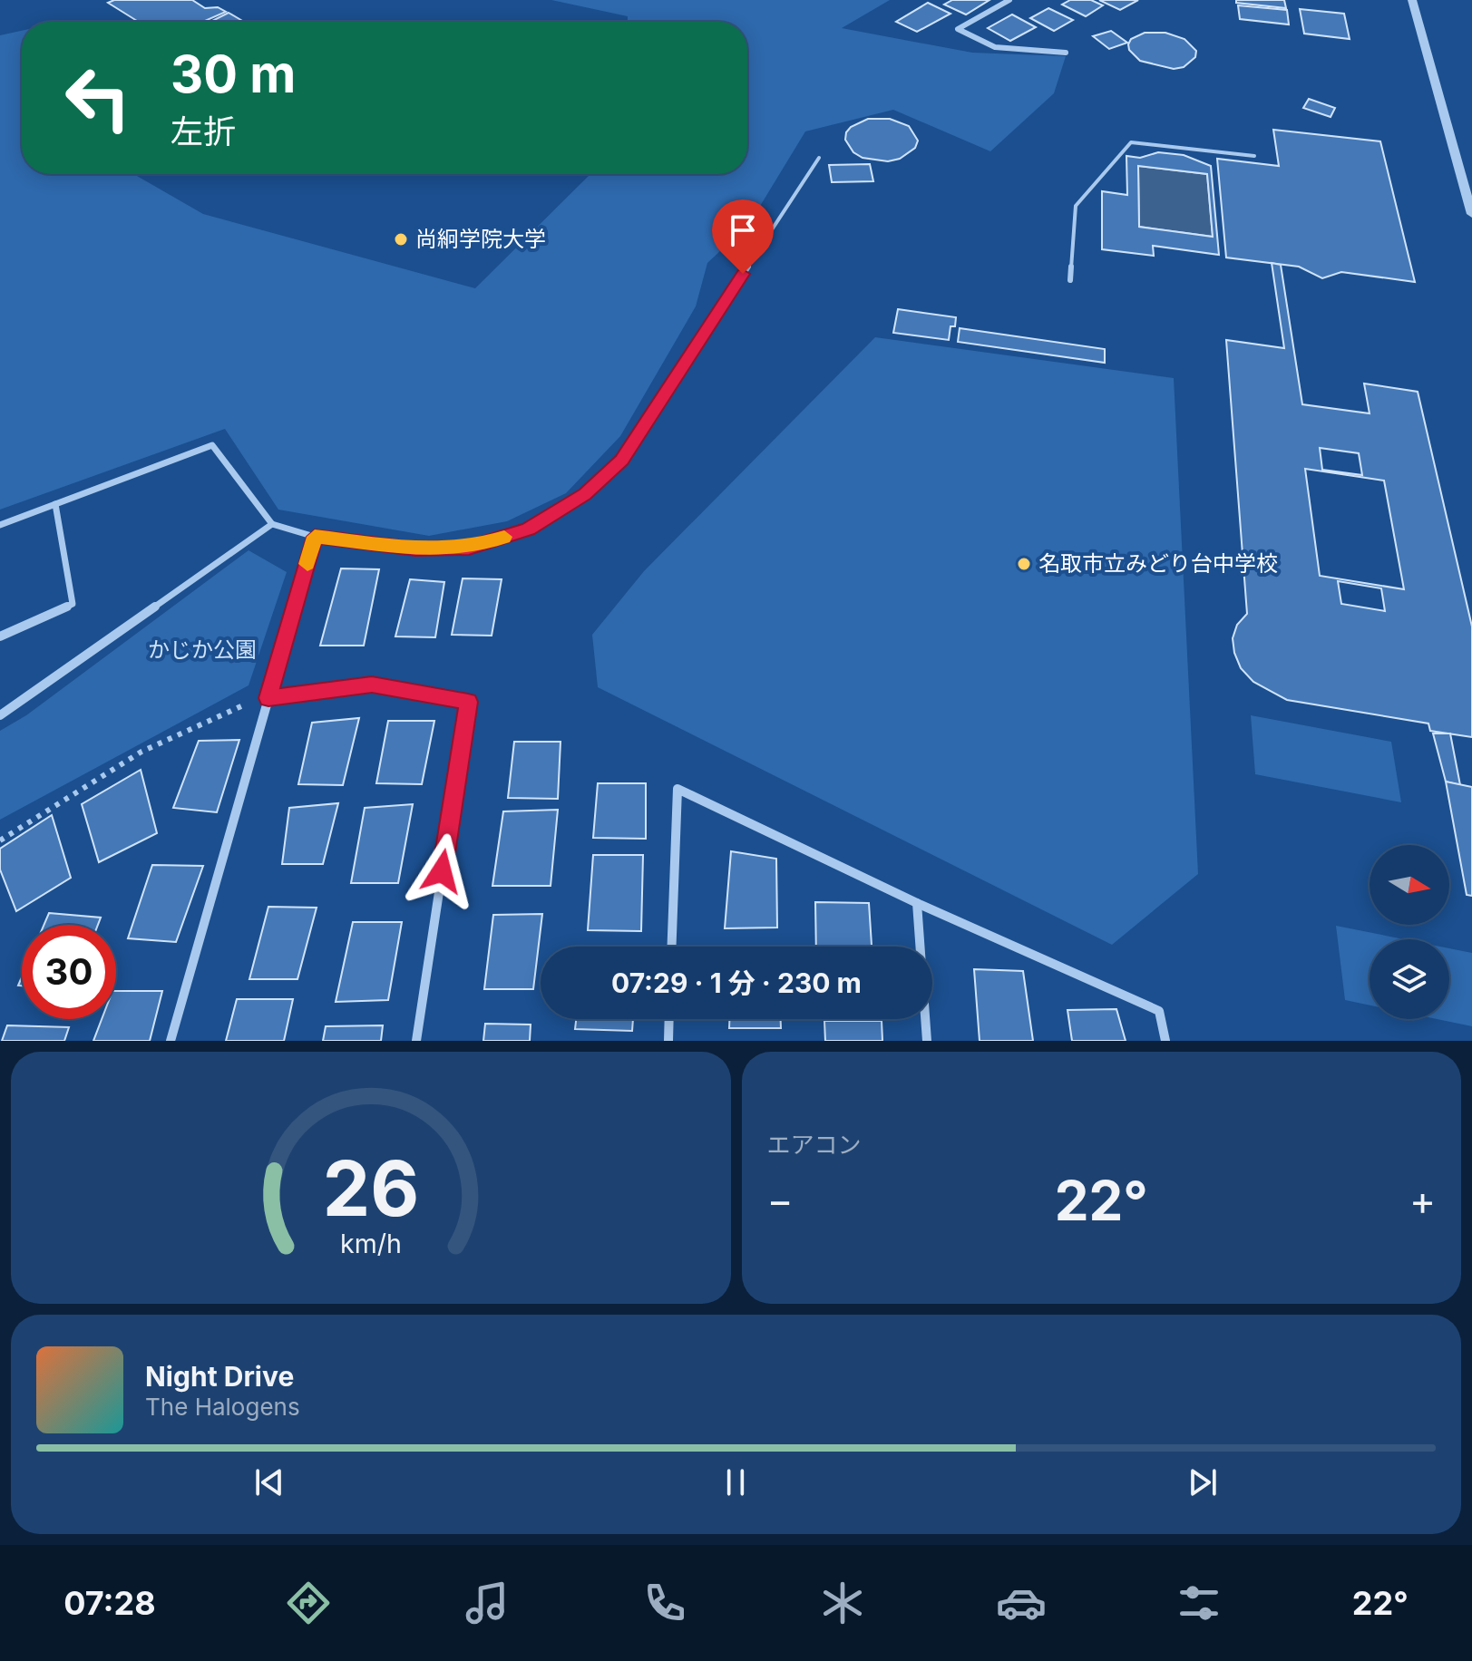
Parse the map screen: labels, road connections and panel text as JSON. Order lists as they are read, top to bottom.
{
  "parks": ["かじか公園"],
  "places": ["尚絅学院大学", "名取市立みどり台中学校"],
  "north": "right",
  "page": {
    "turn": ["30 m", "左折"],
    "limit": "30",
    "trip": "07:29 · 1 分 · 230 m",
    "tile": "エアコン",
    "heat": ["−", "22°", "+"],
    "song": ["Night Drive", "The Halogens"],
    "tabs": ["07:28", "22°"],
    "gauge": ["26", "km/h"]
  }
}
